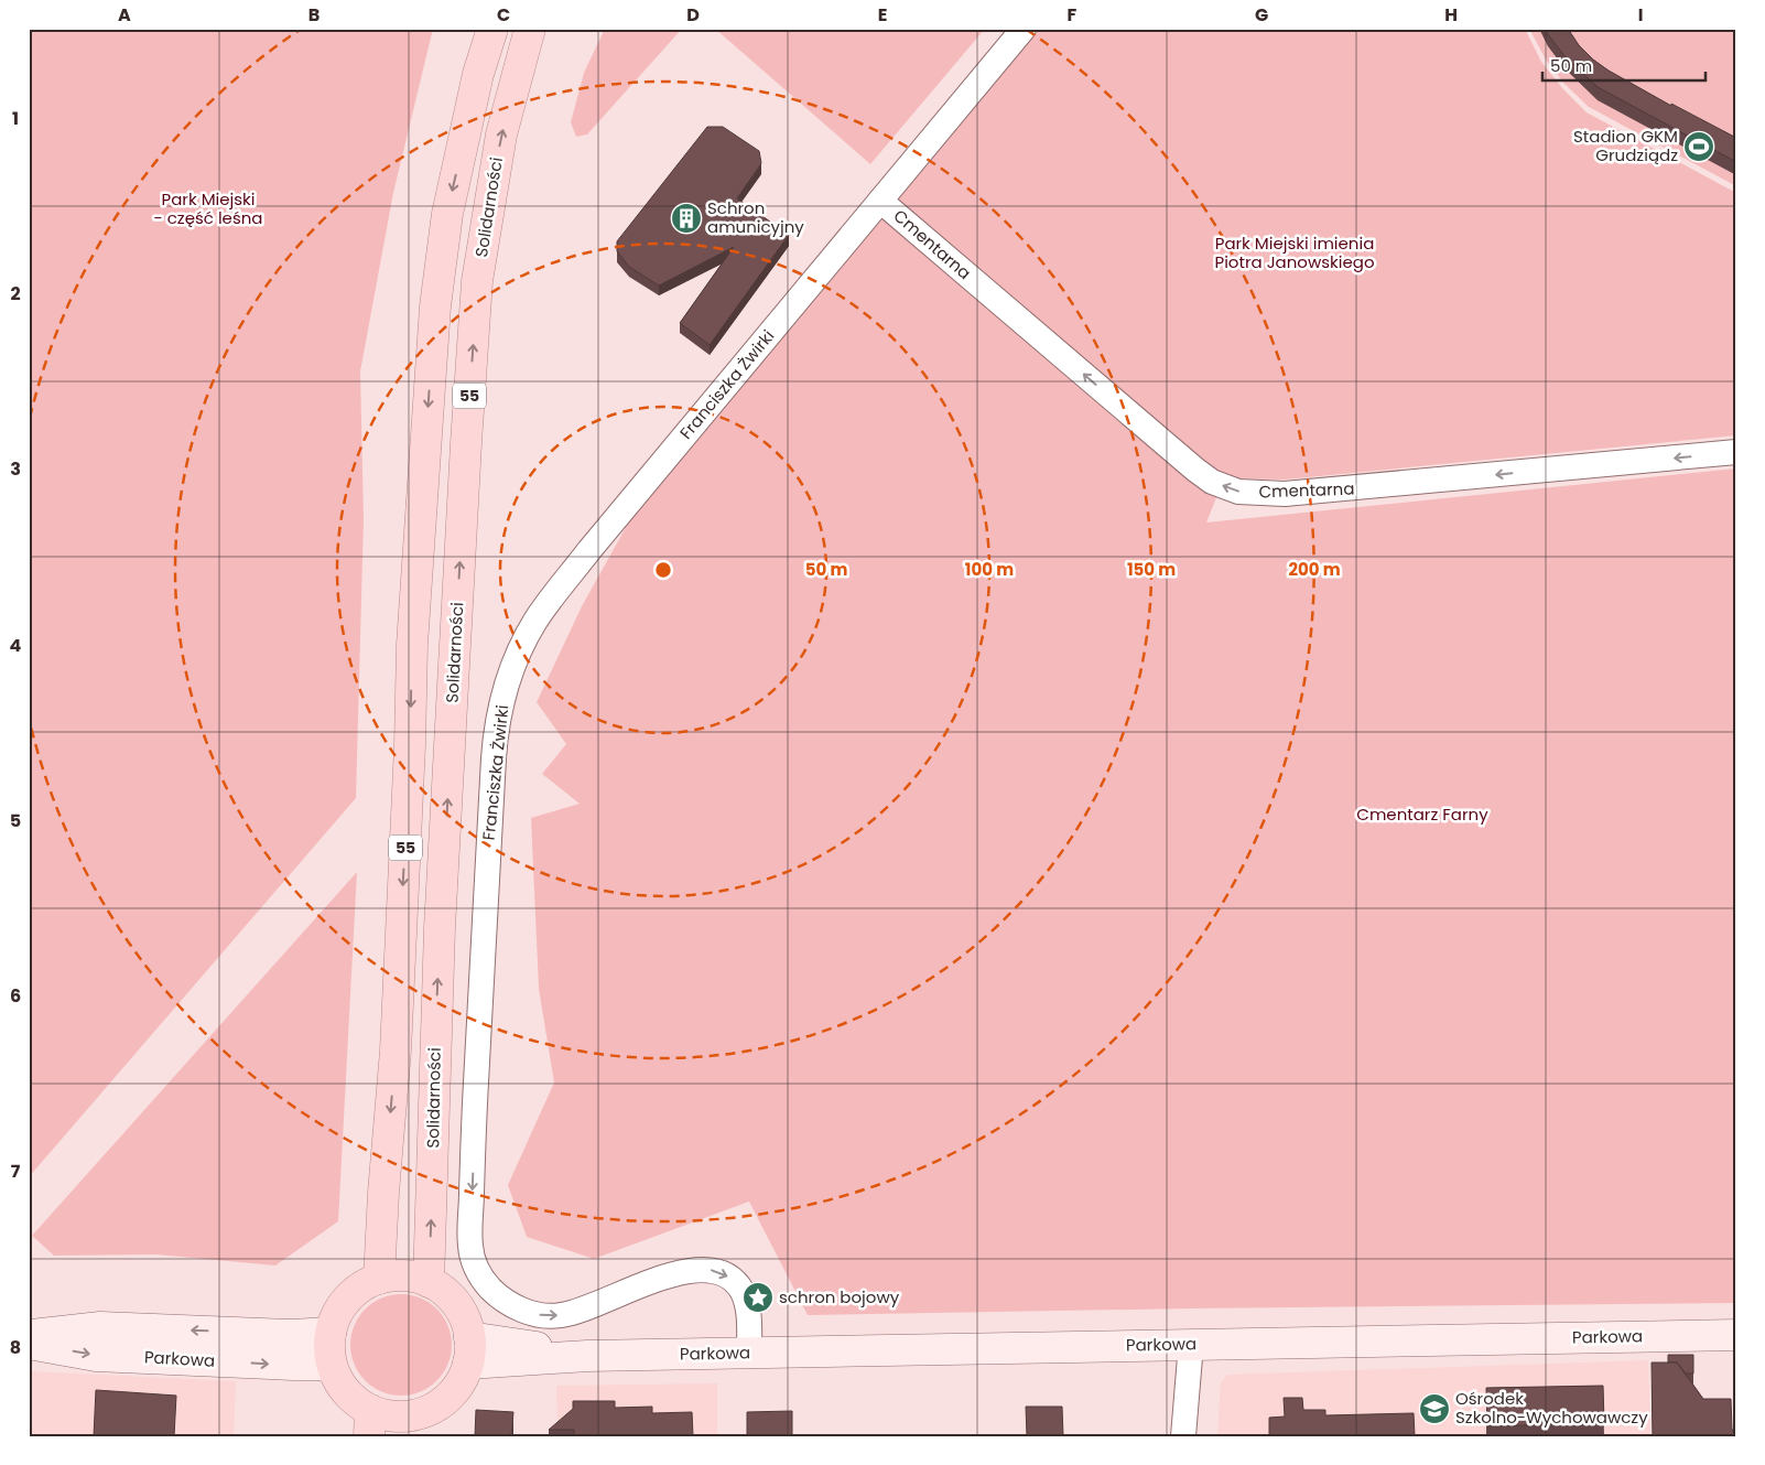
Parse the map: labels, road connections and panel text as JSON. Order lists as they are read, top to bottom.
{
  "streets": {
    "main road": ["Solidarności", "55"],
    "street": ["Cmentarna", "Franciszka Żwirki", "Parkowa"]
  },
  "crossings": [
    ["Solidarności", "55"],
    ["Solidarności", "Parkowa"],
    ["Cmentarna", "Franciszka Żwirki"],
    ["Franciszka Żwirki", "Parkowa"],
    ["55", "Parkowa"]
  ],
  "one_way": ["Cmentarna"],
  "parks": ["Park Miejski - część leśna", "Park Miejski imienia Piotra Janowskiego", "Cmentarz Farny"],
  "places": {
    "sports": ["Stadion GKM Grudziądz"],
    "building": ["Schron amunicyjny"],
    "place": ["schron bojowy"],
    "school or university": ["Ośrodek Szkolno-Wychowawczy"]
  },
  "scale_bar": "50 m",
  "grid": {
    "columns": [
      "A",
      "B",
      "C",
      "D",
      "E",
      "F",
      "G",
      "H",
      "I"
    ],
    "rows": [
      "1",
      "2",
      "3",
      "4",
      "5",
      "6",
      "7",
      "8"
    ]
  },
  "rings": [
    "50 m",
    "100 m",
    "150 m",
    "200 m"
  ]
}
